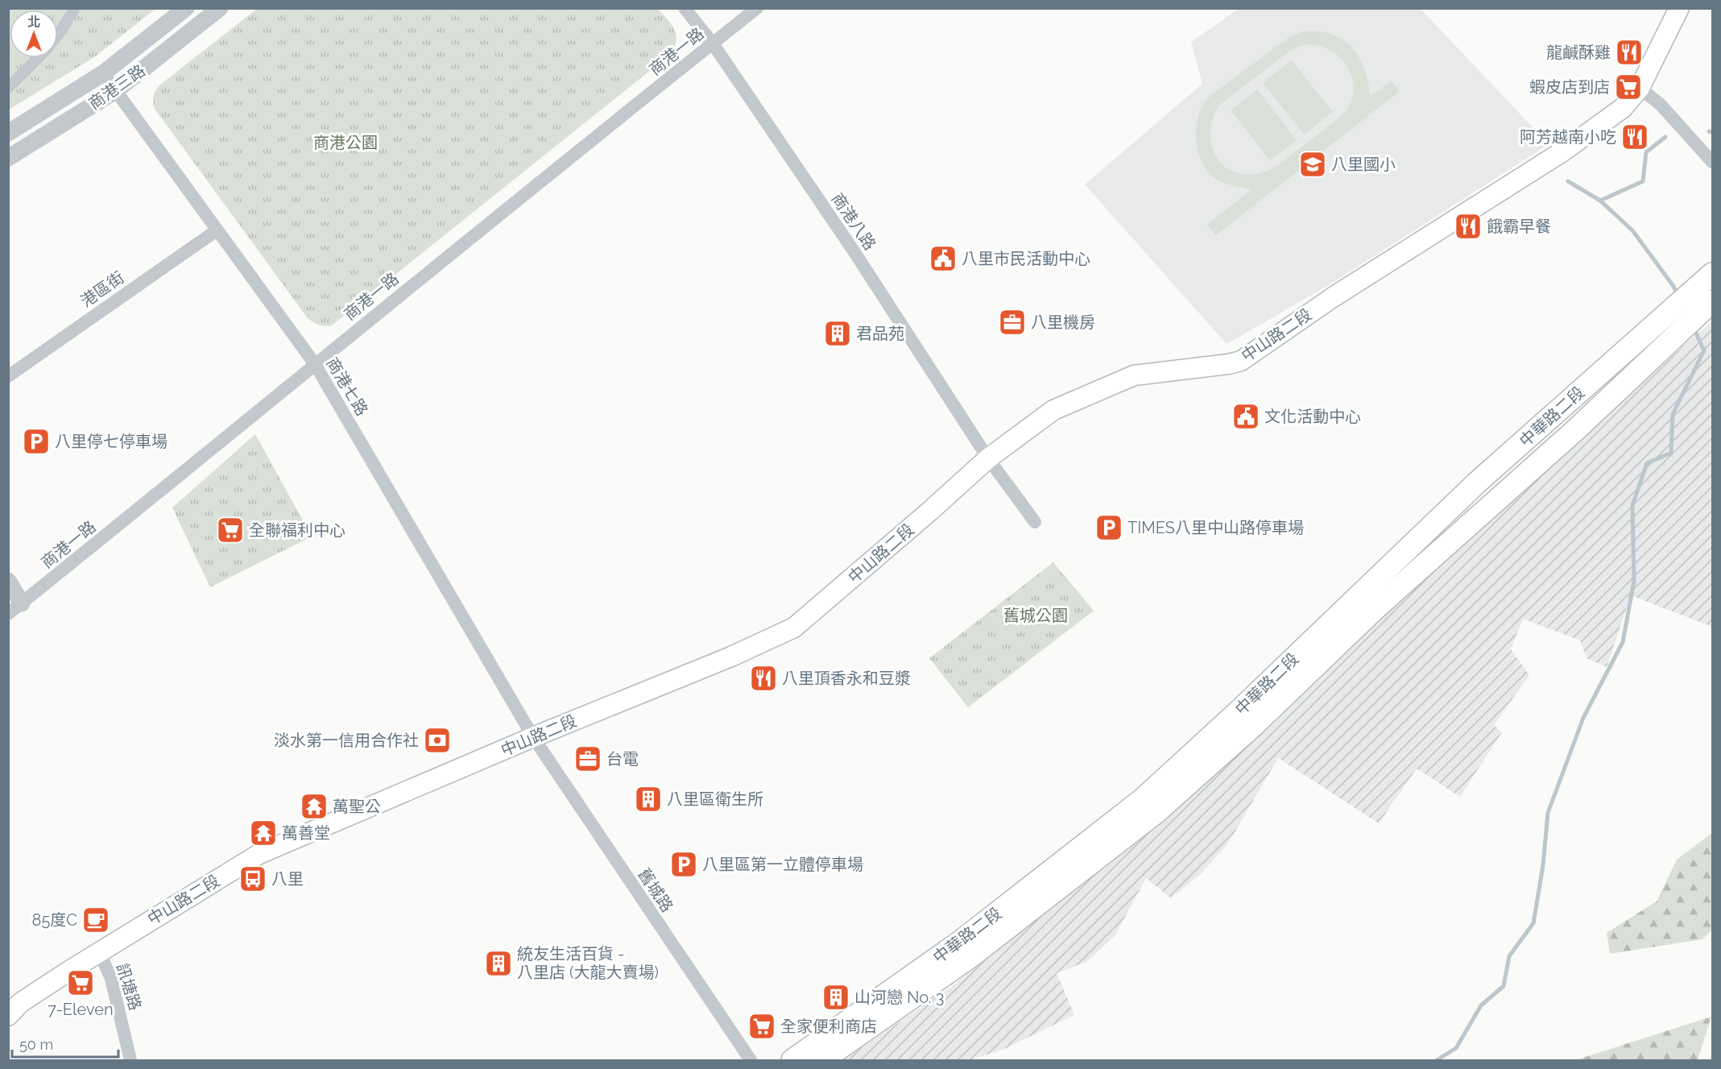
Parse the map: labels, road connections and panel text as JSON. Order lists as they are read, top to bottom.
{
  "streets": {
    "main road": ["中山路二段", "中華路二段"],
    "street": [
      "商港一路",
      "商港三路",
      "商港八路",
      "港區街",
      "商港七路",
      "舊城路",
      "訊塘路"
    ]
  },
  "crossings": [
    ["商港一路", "商港八路"],
    ["商港一路", "商港七路"],
    ["商港三路", "商港七路"],
    ["商港八路", "中山路二段"],
    ["港區街", "商港七路"],
    ["中山路二段", "商港七路"],
    ["中山路二段", "舊城路"],
    ["中山路二段", "訊塘路"],
    ["商港七路", "舊城路"]
  ],
  "parks": ["商港公園", "舊城公園"],
  "places": {
    "restaurant": [
      "龍鹹酥雞",
      "阿芳越南小吃",
      "餓霸早餐",
      "八里頂香永和豆漿"
    ],
    "supermarket": [
      "蝦皮店到店",
      "全聯福利中心",
      "7-Eleven",
      "全家便利商店"
    ],
    "school or university": ["八里國小"],
    "public building": ["八里市民活動中心", "文化活動中心"],
    "office": ["八里機房", "台電"],
    "building": [
      "君品苑",
      "八里區衛生所",
      "統友生活百貨 - 八里店 (大龍大賣場)",
      "山河戀 No. 3"
    ],
    "parking": ["八里停七停車場", "TIMES八里中山路停車場", "八里區第一立體停車場"],
    "bank": ["淡水第一信用合作社"],
    "temple": ["萬聖公", "萬善堂"],
    "bus stop": ["八里"],
    "cafe": ["85度C"]
  },
  "scale_bar": "50 m",
  "north": "top"
}
